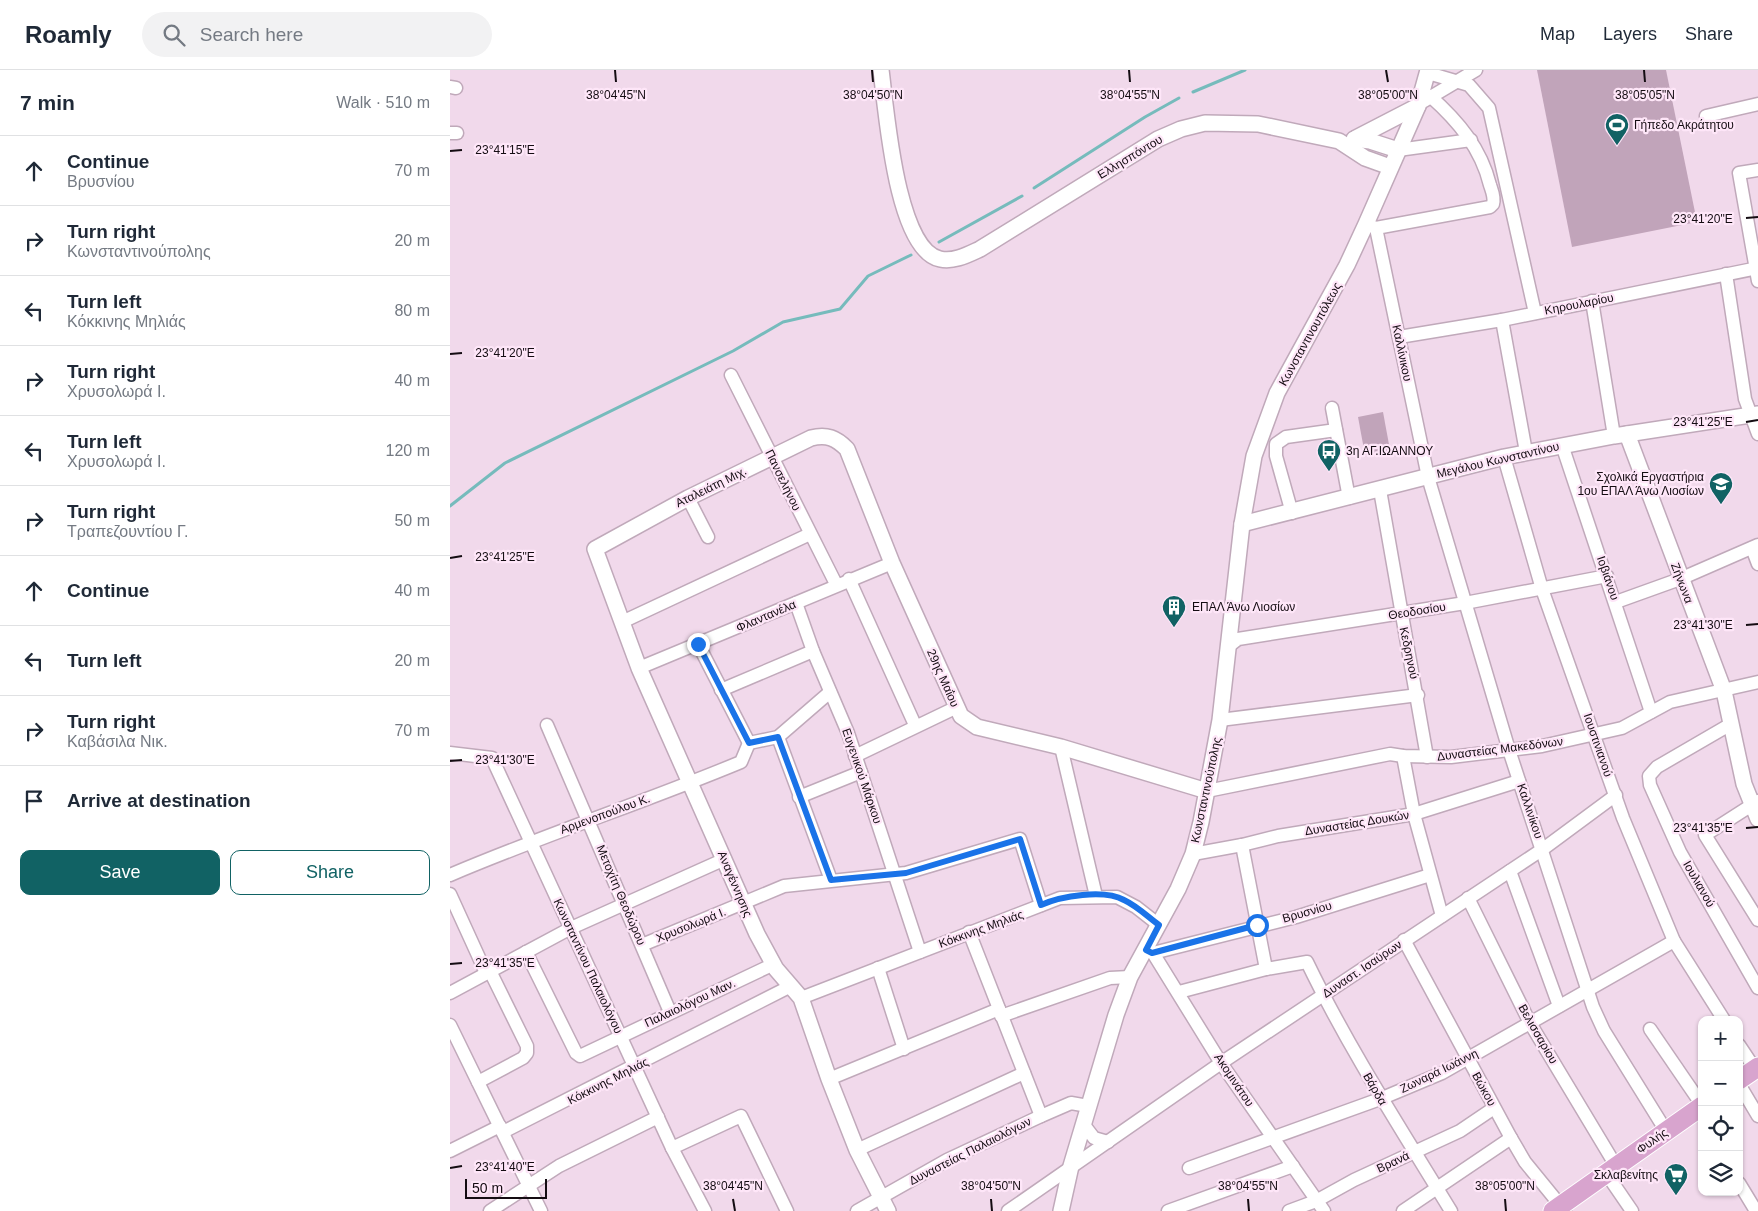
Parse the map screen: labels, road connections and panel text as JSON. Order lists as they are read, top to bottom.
{
  "streets": {
    "main road": ["Φυλής"],
    "street": [
      "Ελλησπόντου",
      "Κηρουλαρίου",
      "Κωνσταντινουπόλεως",
      "Καλλίνικου",
      "Μεγάλου Κωνσταντίνου",
      "Πανσελήνου",
      "Αταλειάτη Μιχ.",
      "Ιοβιάνου",
      "Ζήνωνα",
      "Θεοδοσίου",
      "Φλαντανέλα",
      "Κεδρηνού",
      "29ης Μαΐου",
      "Ιουστινιανού",
      "Δυναστείας Μακεδόνων",
      "Ευγενικού Μάρκου",
      "Κωνσταντινούπολης",
      "Καλλινίκου",
      "Αρμενοπούλου Κ.",
      "Δυναστείας Δουκών",
      "Αναγέννησης",
      "Ιουλιανού",
      "Μετοχίτη Θεοδώρου",
      "Βρυσνίου",
      "Χρυσολωρά Ι.",
      "Κόκκινης Μηλιάς",
      "Κωνσταντίνου Παλαιολόγου",
      "Δυναστ. Ισαύρων",
      "Παλαιολόγου Μαν.",
      "Βελισσαρίου",
      "Ζωναρά Ιωάννη",
      "Ακομινάτου",
      "Βάρδα",
      "Βώκου",
      "Δυναστείας Παλαιολόγων",
      "Βρανά"
    ]
  },
  "crossings": [
    ["Ελλησπόντου", "Κωνσταντινουπόλεως"],
    ["Κηρουλαρίου", "Καλλίνικου"],
    ["Κωνσταντινουπόλεως", "Καλλίνικου"],
    ["Κωνσταντινουπόλεως", "Μεγάλου Κωνσταντίνου"],
    ["Κωνσταντινουπόλεως", "Κωνσταντινούπολης"],
    ["Καλλίνικου", "Μεγάλου Κωνσταντίνου"],
    ["Καλλίνικου", "Καλλινίκου"],
    ["Μεγάλου Κωνσταντίνου", "Ιοβιάνου"],
    ["Μεγάλου Κωνσταντίνου", "Ζήνωνα"],
    ["Μεγάλου Κωνσταντίνου", "Κεδρηνού"],
    ["Μεγάλου Κωνσταντίνου", "Ιουστινιανού"],
    ["Μεγάλου Κωνσταντίνου", "Κωνσταντινούπολης"],
    ["Μεγάλου Κωνσταντίνου", "Καλλινίκου"],
    ["Πανσελήνου", "Αταλειάτη Μιχ."],
    ["Πανσελήνου", "Φλαντανέλα"],
    ["Αταλειάτη Μιχ.", "29ης Μαΐου"],
    ["Αταλειάτη Μιχ.", "Αναγέννησης"],
    ["Ιοβιάνου", "Θεοδοσίου"],
    ["Ιοβιάνου", "Δυναστείας Μακεδόνων"],
    ["Ζήνωνα", "Δυναστείας Μακεδόνων"],
    ["Ζήνωνα", "Ιουλιανού"],
    ["Θεοδοσίου", "Κεδρηνού"],
    ["Θεοδοσίου", "Ιουστινιανού"],
    ["Θεοδοσίου", "Κωνσταντινούπολης"],
    ["Θεοδοσίου", "Καλλινίκου"],
    ["Φλαντανέλα", "29ης Μαΐου"],
    ["Φλαντανέλα", "Ευγενικού Μάρκου"],
    ["Φλαντανέλα", "Αναγέννησης"],
    ["Κεδρηνού", "Δυναστείας Μακεδόνων"],
    ["29ης Μαΐου", "Δυναστείας Μακεδόνων"],
    ["29ης Μαΐου", "Κωνσταντινούπολης"],
    ["Ιουστινιανού", "Δυναστείας Μακεδόνων"],
    ["Ιουστινιανού", "Δυναστ. Ισαύρων"],
    ["Ιουστινιανού", "Ζωναρά Ιωάννη"],
    ["Δυναστείας Μακεδόνων", "Κωνσταντινούπολης"],
    ["Δυναστείας Μακεδόνων", "Καλλινίκου"],
    ["Ευγενικού Μάρκου", "Χρυσολωρά Ι."],
    ["Ευγενικού Μάρκου", "Κόκκινης Μηλιάς"],
    ["Κωνσταντινούπολης", "Δυναστείας Δουκών"],
    ["Κωνσταντινούπολης", "Βρυσνίου"],
    ["Κωνσταντινούπολης", "Κόκκινης Μηλιάς"],
    ["Κωνσταντινούπολης", "Δυναστ. Ισαύρων"],
    ["Κωνσταντινούπολης", "Ακομινάτου"],
    ["Κωνσταντινούπολης", "Δυναστείας Παλαιολόγων"],
    ["Καλλινίκου", "Δυναστείας Δουκών"],
    ["Καλλινίκου", "Δυναστ. Ισαύρων"],
    ["Καλλινίκου", "Ζωναρά Ιωάννη"],
    ["Καλλινίκου", "Φυλής"],
    ["Αρμενοπούλου Κ.", "Αναγέννησης"],
    ["Αρμενοπούλου Κ.", "Μετοχίτη Θεοδώρου"],
    ["Αρμενοπούλου Κ.", "Κωνσταντίνου Παλαιολόγου"],
    ["Αναγέννησης", "Χρυσολωρά Ι."],
    ["Αναγέννησης", "Κόκκινης Μηλιάς"],
    ["Αναγέννησης", "Παλαιολόγου Μαν."],
    ["Αναγέννησης", "Δυναστείας Παλαιολόγων"],
    ["Μετοχίτη Θεοδώρου", "Χρυσολωρά Ι."],
    ["Μετοχίτη Θεοδώρου", "Παλαιολόγου Μαν."],
    ["Βρυσνίου", "Ακομινάτου"],
    ["Χρυσολωρά Ι.", "Κόκκινης Μηλιάς"],
    ["Κόκκινης Μηλιάς", "Κωνσταντίνου Παλαιολόγου"],
    ["Κωνσταντίνου Παλαιολόγου", "Παλαιολόγου Μαν."],
    ["Δυναστ. Ισαύρων", "Βελισσαρίου"],
    ["Δυναστ. Ισαύρων", "Ακομινάτου"],
    ["Δυναστ. Ισαύρων", "Βάρδα"],
    ["Δυναστ. Ισαύρων", "Βώκου"],
    ["Βελισσαρίου", "Ζωναρά Ιωάννη"],
    ["Βελισσαρίου", "Φυλής"],
    ["Ζωναρά Ιωάννη", "Ακομινάτου"],
    ["Ζωναρά Ιωάννη", "Βάρδα"],
    ["Ζωναρά Ιωάννη", "Βώκου"],
    ["Ακομινάτου", "Βρανά"],
    ["Βάρδα", "Βρανά"],
    ["Βώκου", "Φυλής"],
    ["Βώκου", "Βρανά"]
  ],
  "places": {
    "sports": ["Γήπεδο Ακράτητου"],
    "bus stop": ["3η ΑΓ.ΙΩΑΝΝΟΥ"],
    "school or university": ["Σχολικά Εργαστήρια 1ου ΕΠΑΛ Άνω Λιοσίων"],
    "building": ["ΕΠΑΛ Άνω Λιοσίων"],
    "supermarket": ["Σκλαβενίτης"]
  },
  "scale_bar": "50 m",
  "page": {
    "header": "Roamly",
    "search": "Search here",
    "nav": ["Map", "Layers", "Share"],
    "heading": ["7 min", "Walk · 510 m"],
    "list": [
      ["Continue", "Βρυσνίου", "70 m"],
      ["Turn right", "Κωνσταντινούπολης", "20 m"],
      ["Turn left", "Κόκκινης Μηλιάς", "80 m"],
      ["Turn right", "Χρυσολωρά Ι.", "40 m"],
      ["Turn left", "Χρυσολωρά Ι.", "120 m"],
      ["Turn right", "Τραπεζουντίου Γ.", "50 m"],
      ["Continue", "40 m"],
      ["Turn left", "20 m"],
      ["Turn right", "Καβάσιλα Νικ.", "70 m"],
      "Arrive at destination"
    ],
    "buttons": ["Save", "Share"],
    "map_buttons": ["+", "−"],
    "scale": "50 m"
  },
  "coordinates": [
    "38°04'45\"N",
    "38°04'50\"N",
    "38°04'55\"N",
    "38°05'00\"N",
    "38°05'05\"N",
    "23°41'15\"E",
    "23°41'20\"E",
    "23°41'25\"E",
    "23°41'30\"E",
    "23°41'35\"E",
    "23°41'40\"E"
  ]
}
